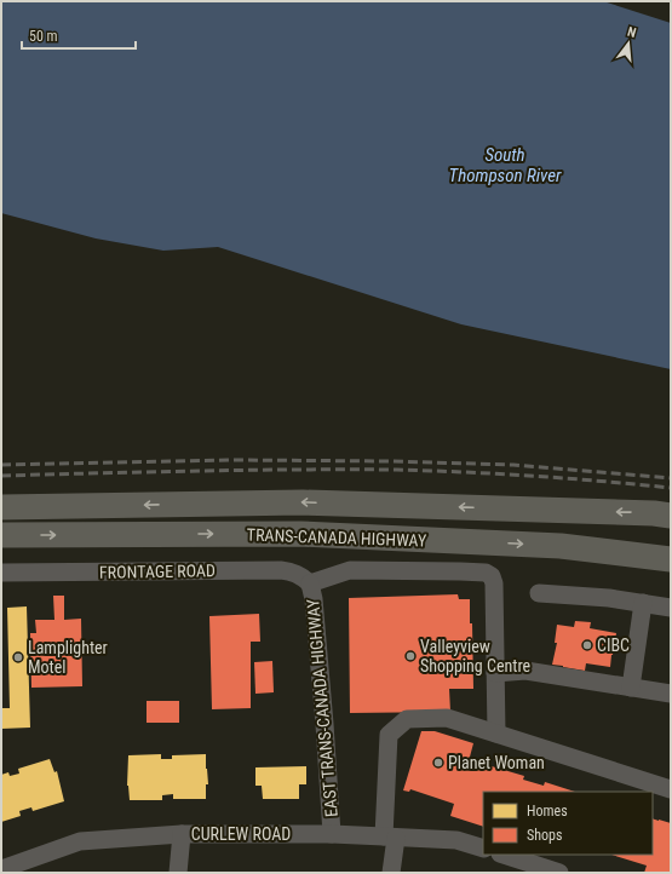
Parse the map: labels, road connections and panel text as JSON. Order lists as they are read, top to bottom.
{
  "streets": {
    "highway": ["TRANS-CANADA HIGHWAY"],
    "street": ["FRONTAGE ROAD", "EAST TRANS-CANADA HIGHWAY", "CURLEW ROAD"]
  },
  "crossings": [
    ["FRONTAGE ROAD", "EAST TRANS-CANADA HIGHWAY"],
    ["EAST TRANS-CANADA HIGHWAY", "CURLEW ROAD"]
  ],
  "water": ["South Thompson River"],
  "places": [
    "CIBC",
    "Valleyview Shopping Centre",
    "Lamplighter Motel",
    "Planet Woman"
  ],
  "legend": ["Homes", "Shops"],
  "scale_bar": "50 m",
  "north": "top"
}
